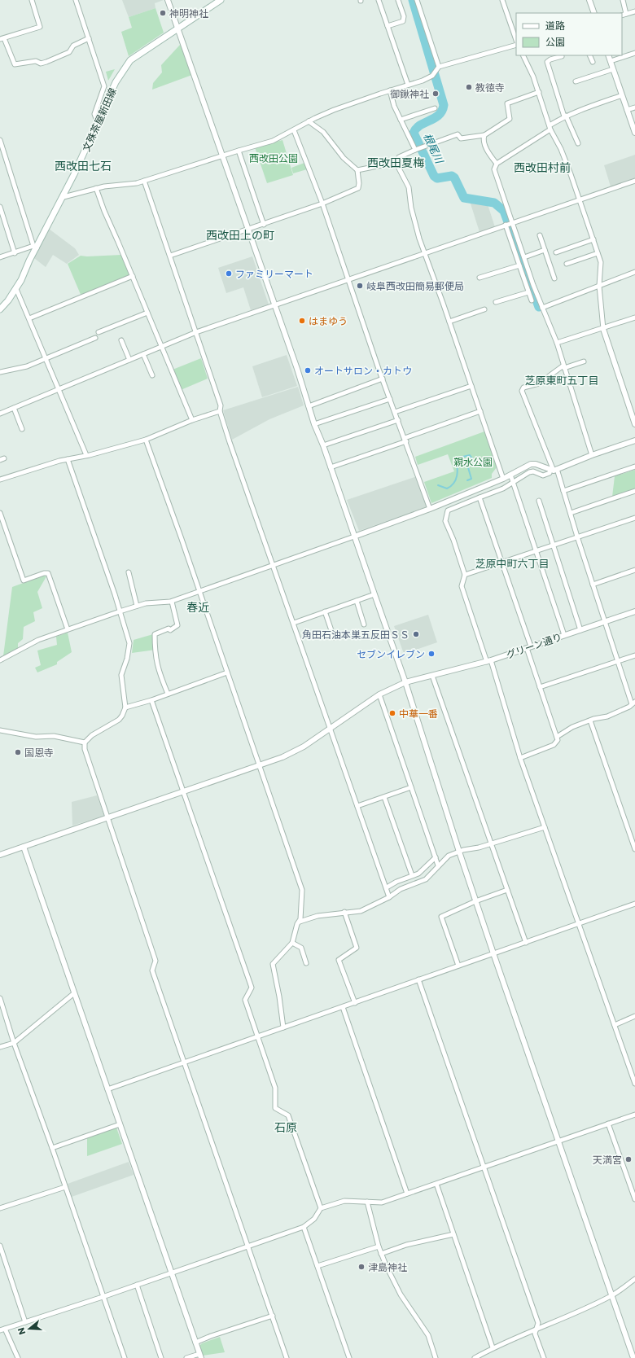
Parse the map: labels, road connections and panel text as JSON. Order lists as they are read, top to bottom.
{
  "streets": {
    "main road": ["文殊茶屋新田線"],
    "street": ["グリーン通り"]
  },
  "districts": [
    "西改田夏梅",
    "西改田七石",
    "西改田村前",
    "西改田上の町",
    "芝原東町五丁目",
    "芝原中町六丁目",
    "春近",
    "石原"
  ],
  "water": ["根尾川"],
  "parks": ["西改田公園", "親水公園"],
  "places": [
    "神明神社",
    "教徳寺",
    "御鍬神社",
    "ファミリーマート",
    "岐阜西改田簡易郵便局",
    "はまゆう",
    "オートサロン・カトウ",
    "角田石油本巣五反田ＳＳ",
    "セブンイレブン",
    "中華一番",
    "国恩寺",
    "天満宮",
    "津島神社"
  ],
  "legend": ["道路", "公園"],
  "north": "left"
}
